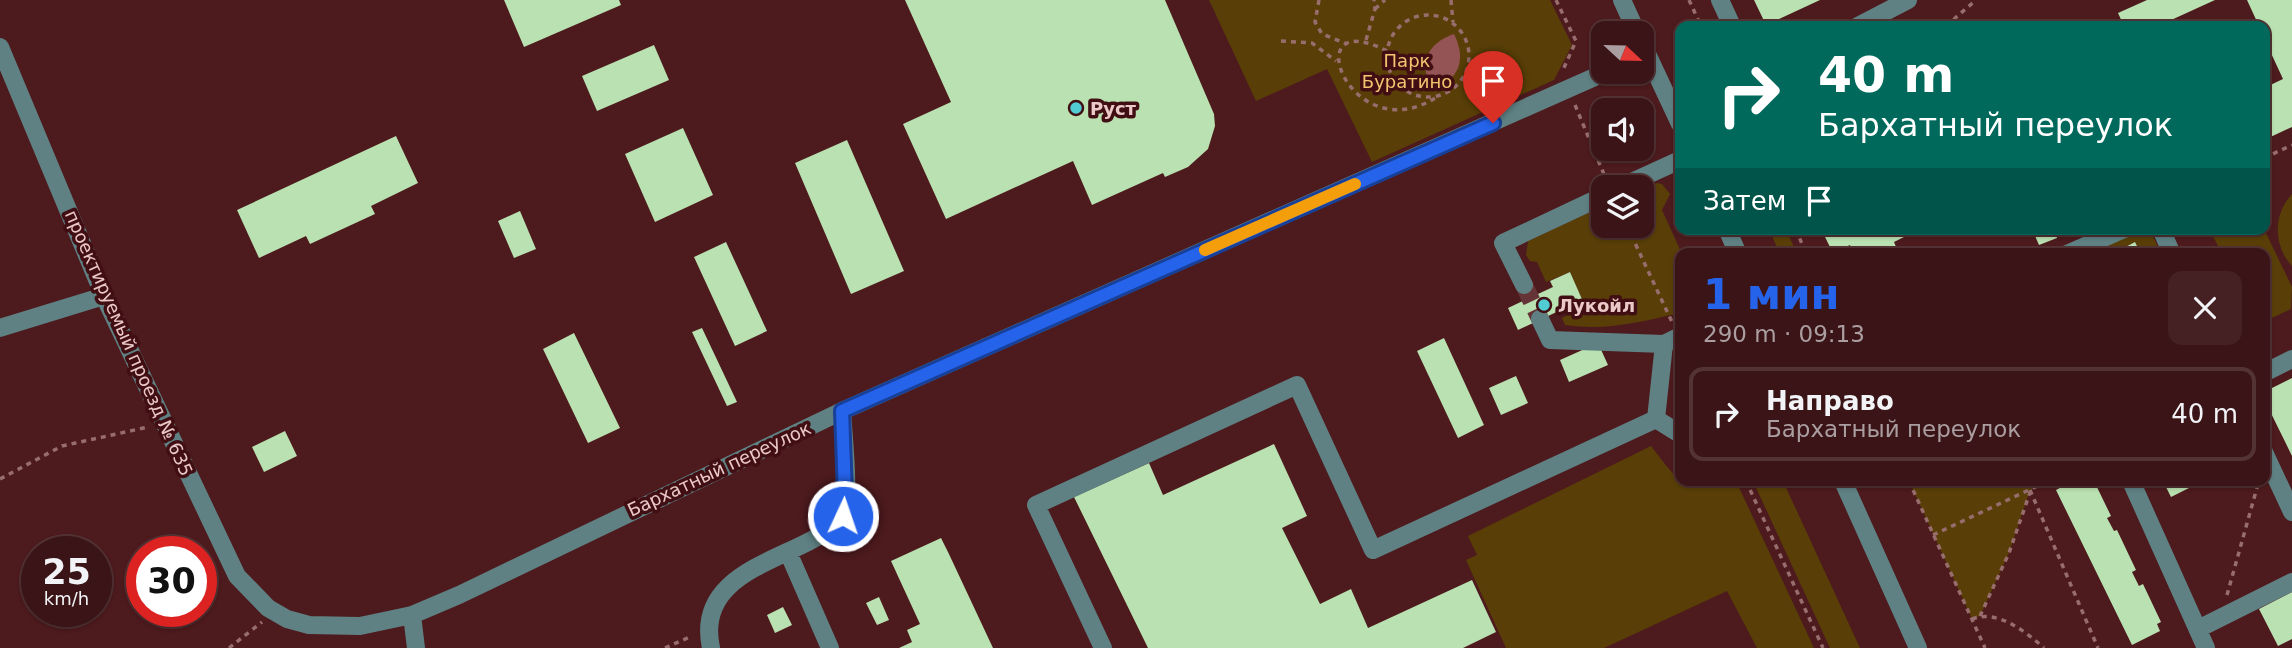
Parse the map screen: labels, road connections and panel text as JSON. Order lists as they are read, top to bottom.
{
  "streets": {
    "street": ["проектируемый проезд № 635", "Бархатный переулок"]
  },
  "crossings": [
    ["проектируемый проезд № 635", "Бархатный переулок"]
  ],
  "parks": ["Парк Буратино"],
  "places": ["Руст", "Лукойл"],
  "north": "right",
  "page": {
    "turn": ["40 m", "Бархатный переулок"],
    "then": "Затем",
    "heading": ["1 мин", "290 m · 09:13"],
    "list": [
      {
        "name": "Направо",
        "note": "Бархатный переулок",
        "value": "40 m"
      }
    ],
    "speed": "25 km/h",
    "limit": "30"
  }
}
